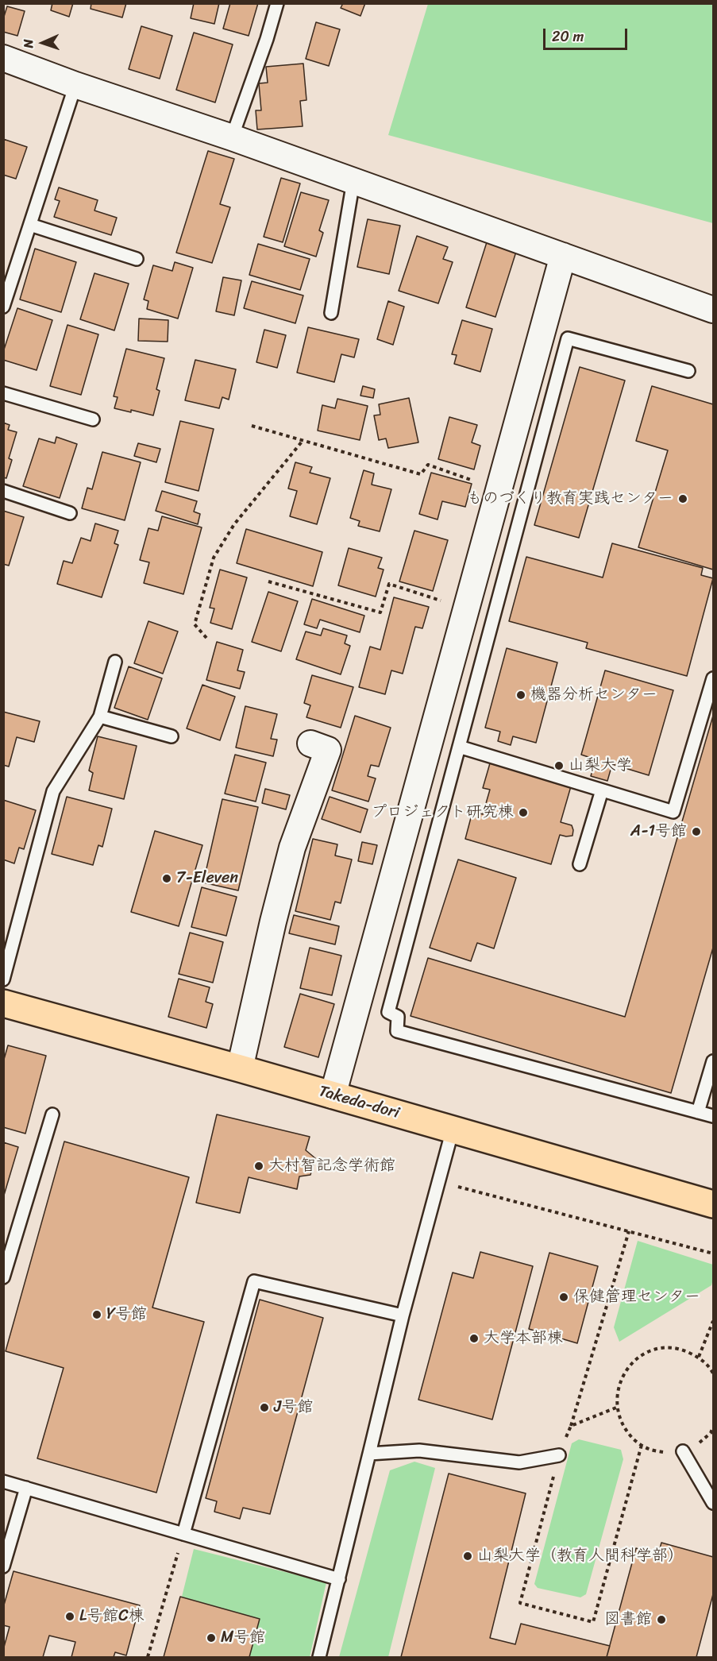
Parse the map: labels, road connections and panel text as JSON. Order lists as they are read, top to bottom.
{
  "streets": {
    "main road": ["Takeda-dori"]
  },
  "places": [
    "ものづくり教育実践センター",
    "機器分析センター",
    "山梨大学",
    "プロジェクト研究棟",
    "A-1号館",
    "7-Eleven",
    "大村智記念学術館",
    "保健管理センター",
    "Y号館",
    "大学本部棟",
    "J号館",
    "山梨大学（教育人間科学部）",
    "L号館C棟",
    "図書館",
    "M号館"
  ],
  "scale_bar": "20 m",
  "north": "left"
}
